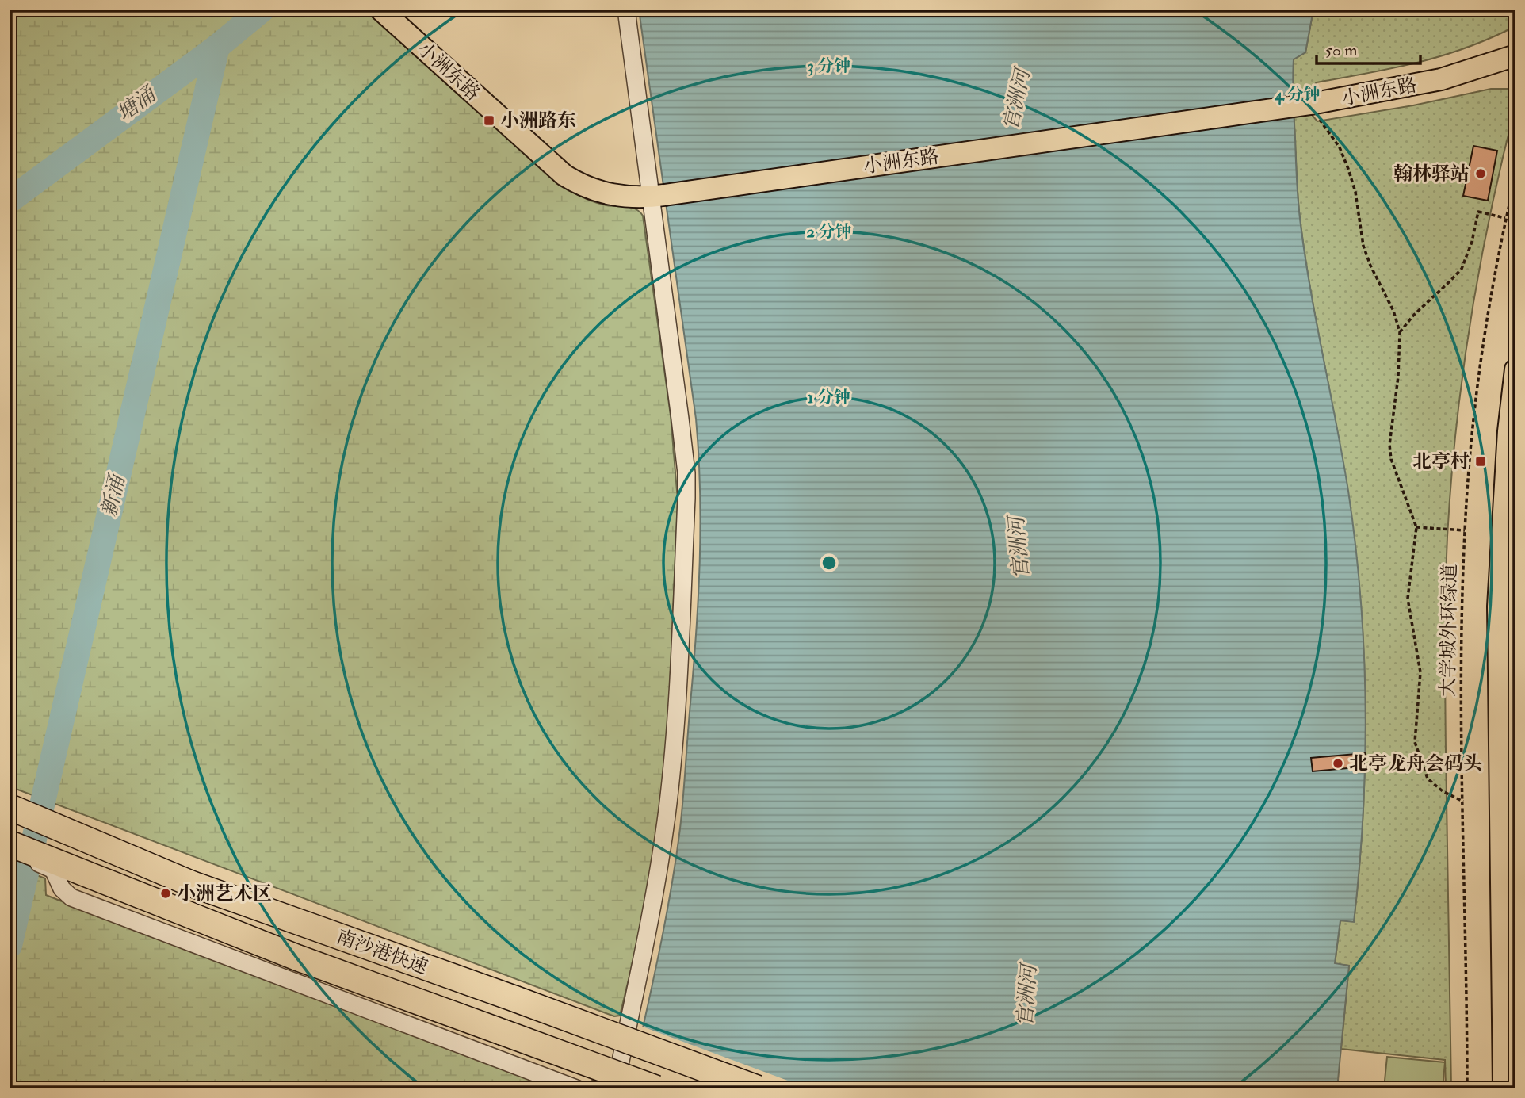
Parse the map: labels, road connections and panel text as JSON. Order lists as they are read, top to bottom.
{
  "streets": {
    "highway": ["南沙港快速"],
    "main road": ["小洲东路"],
    "path": ["大学城外环绿道"]
  },
  "water": ["官洲河", "塘涌", "新涌"],
  "places": {
    "transit": ["小洲路东", "北亭村"],
    "other": ["翰林驿站", "北亭龙舟会码头", "小洲艺术区"]
  },
  "scale_bar": "50 m",
  "rings": [
    "3 分钟",
    "4 分钟",
    "2 分钟",
    "1 分钟"
  ]
}
